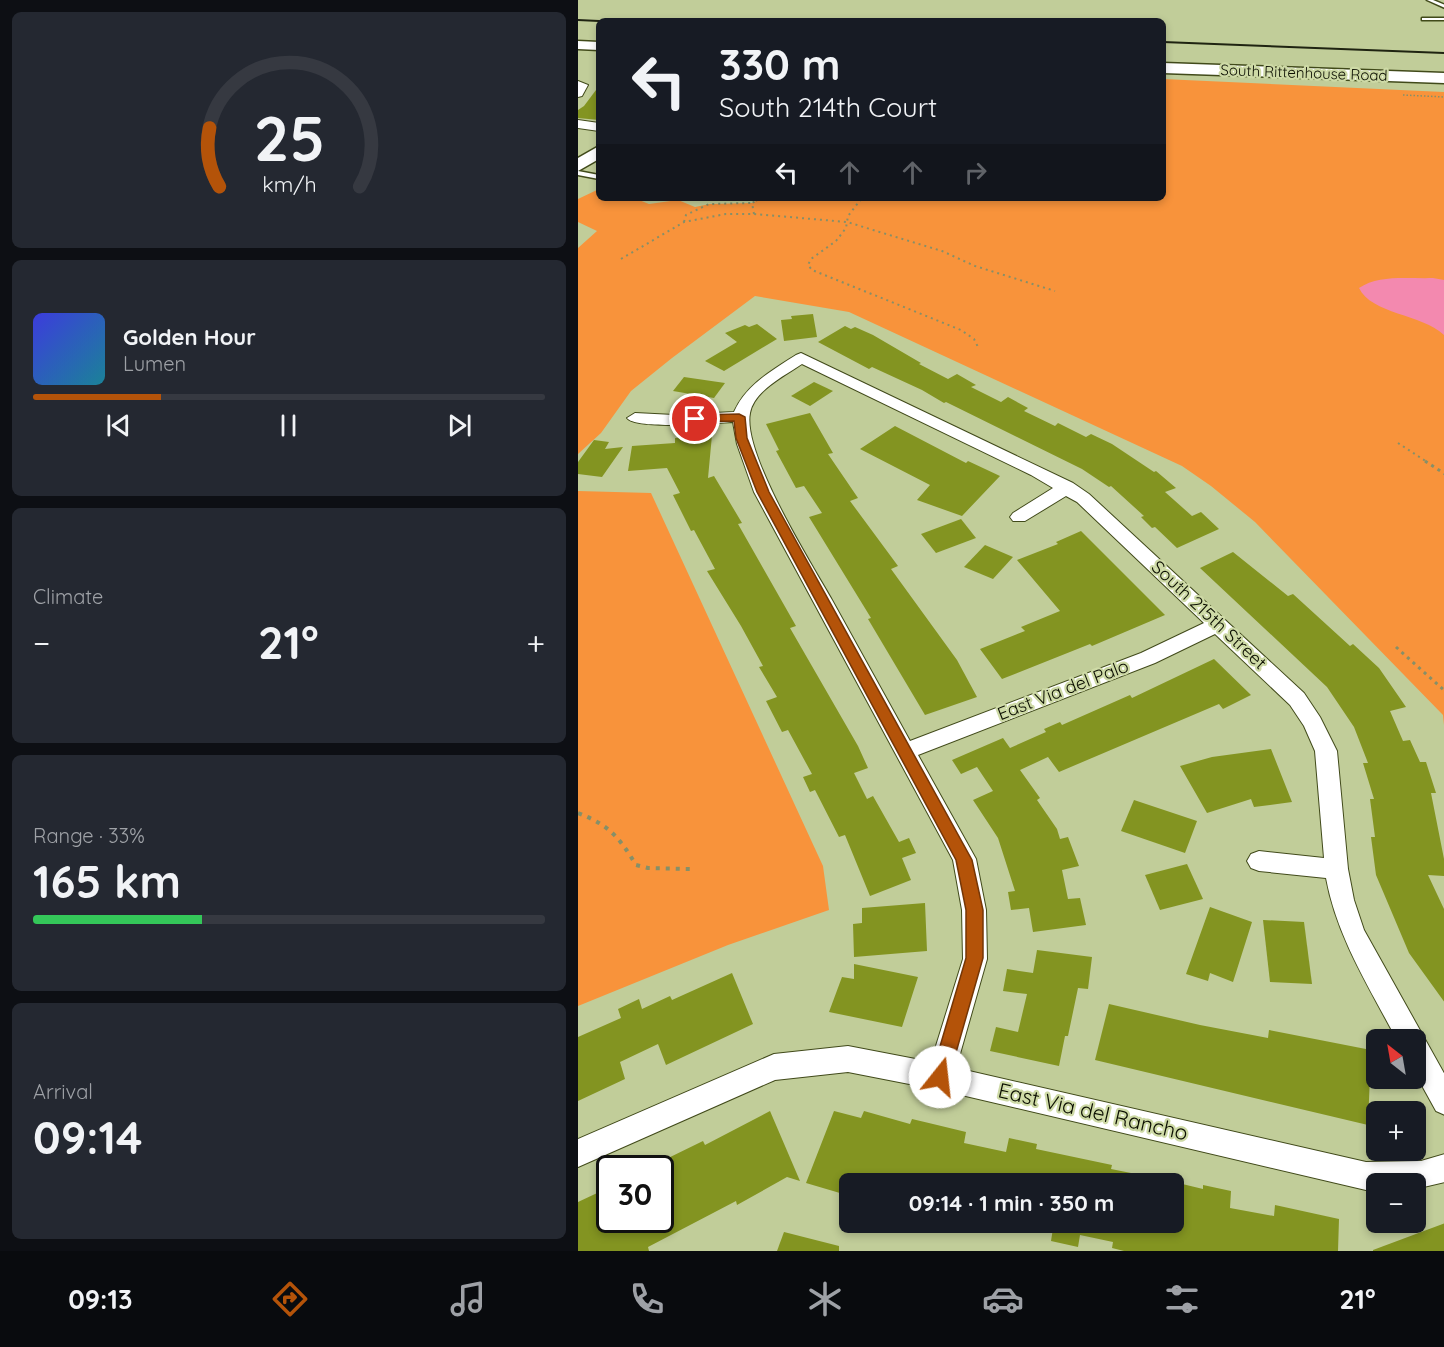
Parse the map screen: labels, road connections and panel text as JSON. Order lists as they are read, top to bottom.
{
  "streets": {
    "main road": ["South Rittenhouse Road"],
    "street": ["South 215th Street", "East Via del Palo", "East Via del Rancho"]
  },
  "crossings": [
    ["South 215th Street", "East Via del Palo"]
  ],
  "north": "top left",
  "page": {
    "turn": ["330 m", "South 214th Court"],
    "song": ["Golden Hour", "Lumen"],
    "tile": [
      "Climate",
      ["Range · 33%", "165 km"],
      ["Arrival", "09:14"]
    ],
    "heat": ["−", "21°", "+"],
    "map_buttons": ["+", "−"],
    "limit": "30",
    "trip": "09:14 · 1 min · 350 m",
    "tabs": ["09:13", "21°"],
    "gauge": ["25", "km/h"]
  }
}
